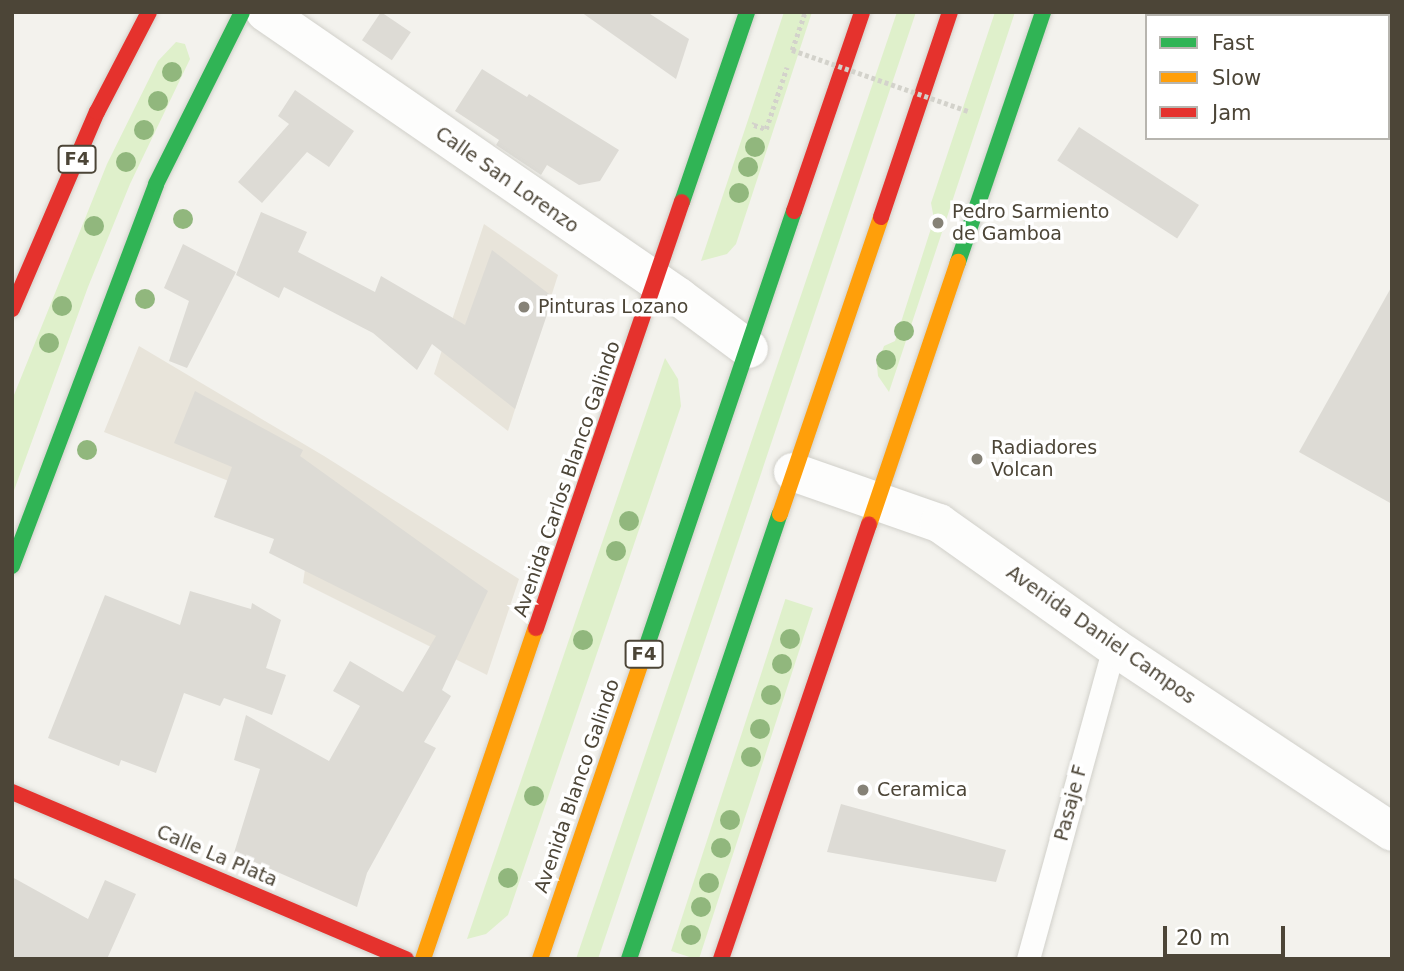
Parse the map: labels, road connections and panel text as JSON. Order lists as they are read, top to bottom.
{
  "streets": {
    "main road": [
      "F4",
      "Avenida Carlos Blanco Galindo",
      "Avenida Blanco Galindo",
      "Calle La Plata"
    ],
    "street": ["Calle San Lorenzo", "Avenida Daniel Campos"],
    "lane": ["Pasaje F"]
  },
  "crossings": [
    ["F4", "Calle San Lorenzo"],
    ["F4", "Avenida Blanco Galindo"],
    ["Calle San Lorenzo", "Avenida Carlos Blanco Galindo"],
    ["Calle San Lorenzo", "Avenida Blanco Galindo"],
    ["Avenida Daniel Campos", "Pasaje F"]
  ],
  "places": [
    "Pedro Sarmiento de Gamboa",
    "Pinturas Lozano",
    "Radiadores Volcan",
    "Ceramica"
  ],
  "legend": ["Fast", "Slow", "Jam"],
  "scale_bar": "20 m"
}
